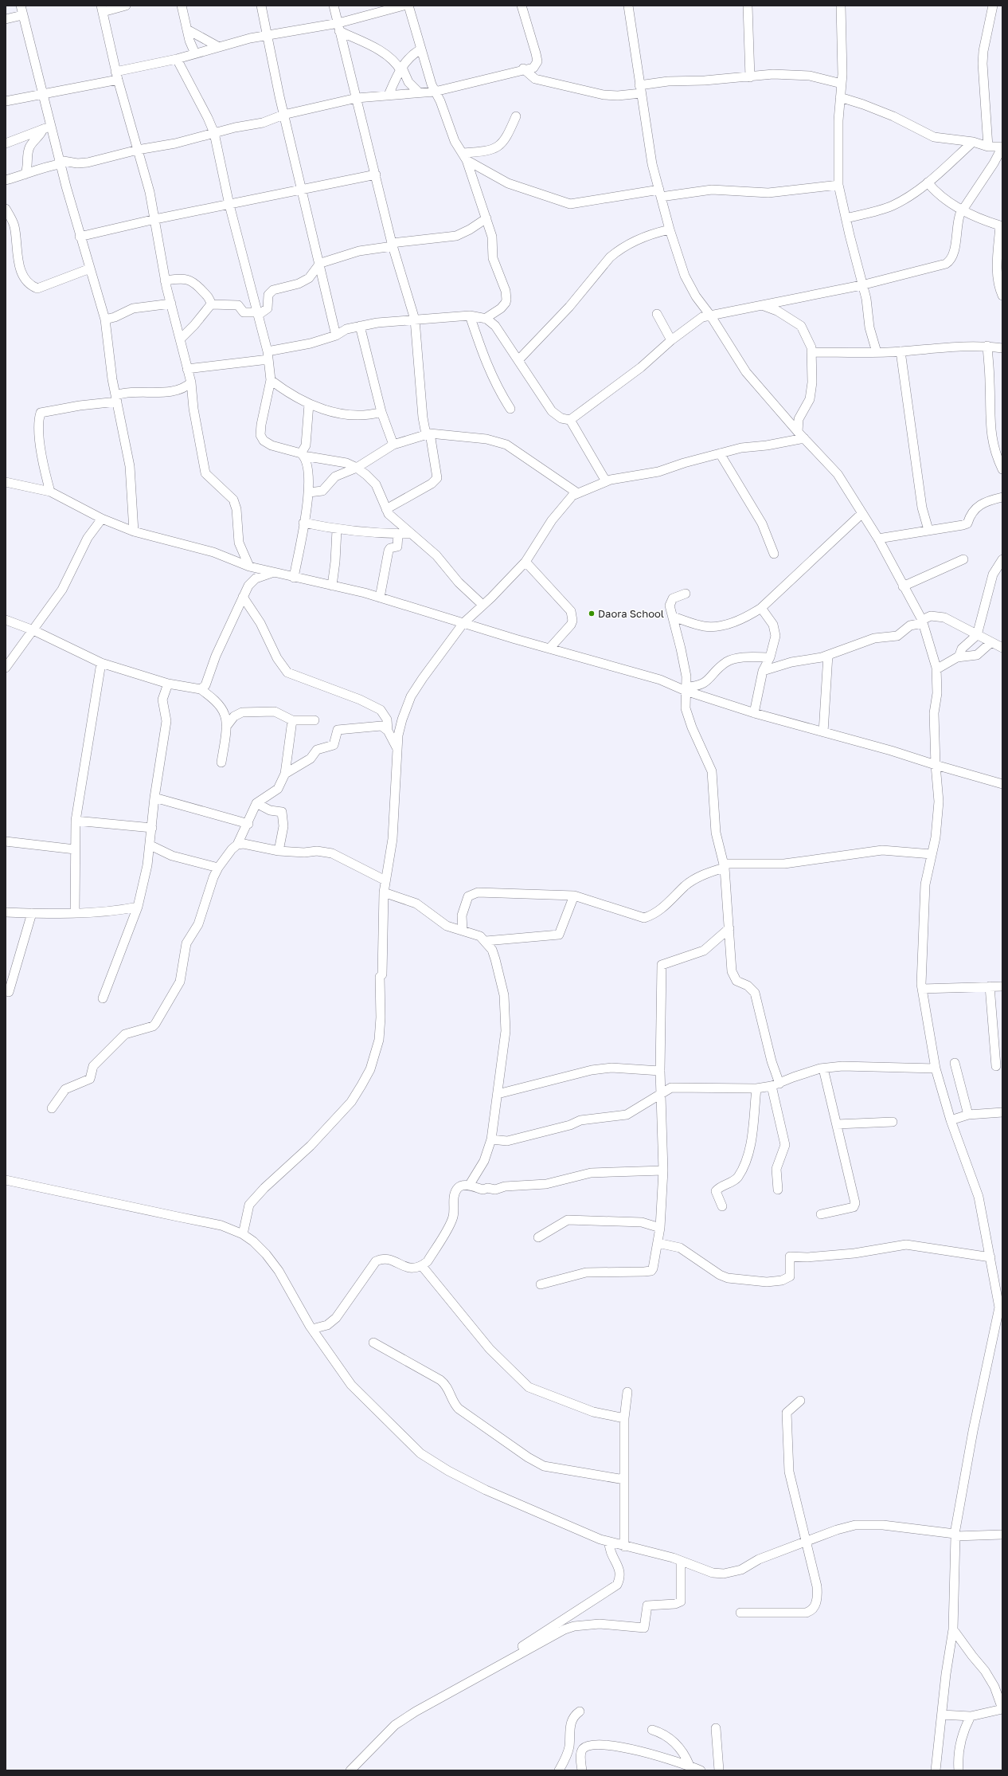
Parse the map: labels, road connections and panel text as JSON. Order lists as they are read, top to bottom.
{
  "places": ["Daora School"]
}
